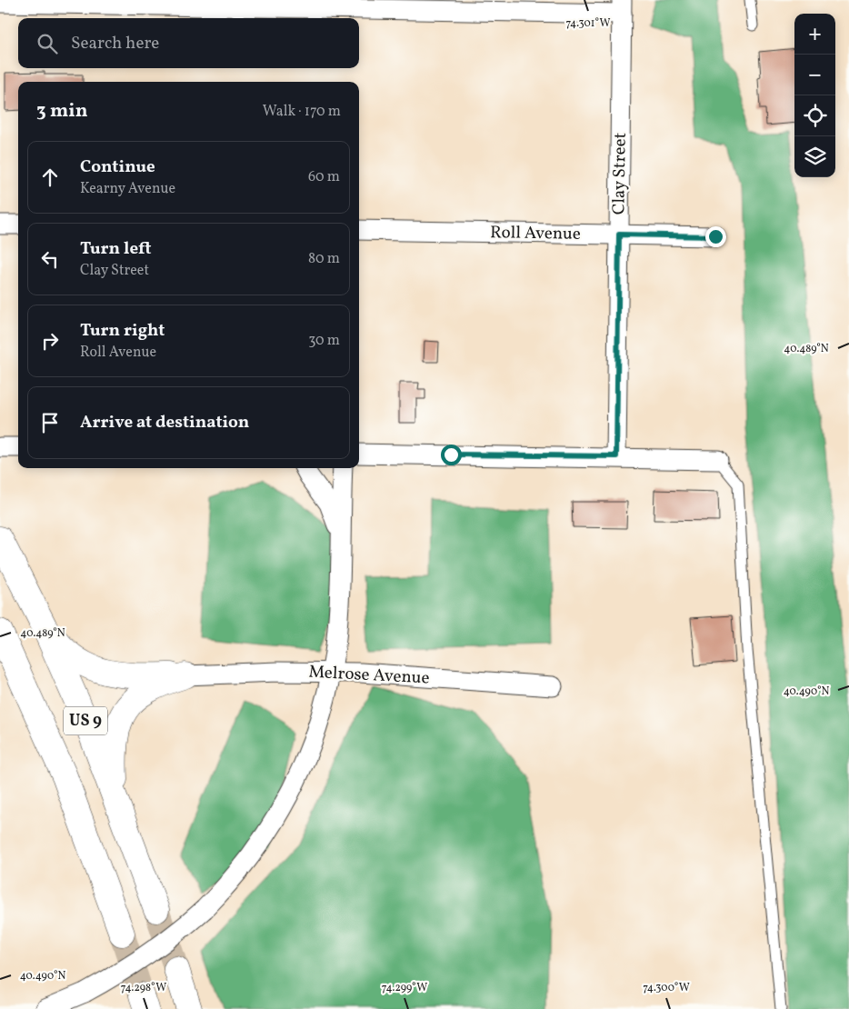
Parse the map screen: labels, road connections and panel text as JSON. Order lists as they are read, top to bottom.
{
  "streets": {
    "highway": ["US 9"],
    "street": ["Clay Street", "Roll Avenue", "Melrose Avenue"]
  },
  "crossings": [
    ["Clay Street", "Roll Avenue"]
  ],
  "page": {
    "map_buttons": ["+", "−"],
    "search": "Search here",
    "heading": ["3 min", "Walk · 170 m"],
    "list": [
      ["Continue", "Kearny Avenue", "60 m"],
      ["Turn left", "Clay Street", "80 m"],
      ["Turn right", "Roll Avenue", "30 m"],
      "Arrive at destination"
    ]
  },
  "coordinates": [
    "74.301°W",
    "40.489°N",
    "40.490°N",
    "74.298°W",
    "74.299°W",
    "74.300°W"
  ]
}
